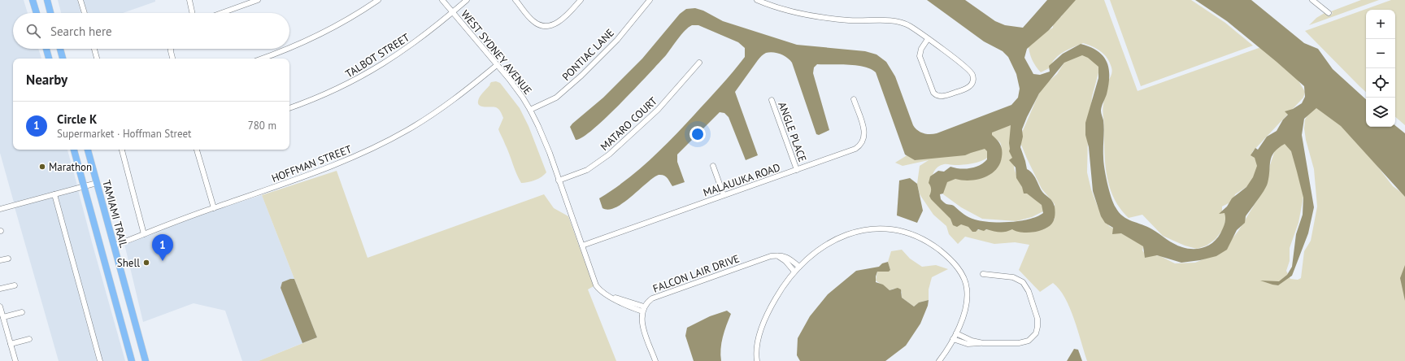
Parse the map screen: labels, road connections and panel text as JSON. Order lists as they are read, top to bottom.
{
  "streets": {
    "main road": ["TAMIAMI TRAIL"],
    "street": [
      "WEST SYDNEY AVENUE",
      "PONTIAC LANE",
      "TALBOT STREET",
      "MATARO COURT",
      "ANGLE PLACE",
      "HOFFMAN STREET",
      "MALAUUKA ROAD",
      "FALCON LAIR DRIVE"
    ]
  },
  "crossings": [
    ["WEST SYDNEY AVENUE", "PONTIAC LANE"],
    ["WEST SYDNEY AVENUE", "TALBOT STREET"],
    ["WEST SYDNEY AVENUE", "MATARO COURT"],
    ["WEST SYDNEY AVENUE", "HOFFMAN STREET"],
    ["WEST SYDNEY AVENUE", "MALAUUKA ROAD"],
    ["WEST SYDNEY AVENUE", "FALCON LAIR DRIVE"],
    ["ANGLE PLACE", "MALAUUKA ROAD"],
    ["HOFFMAN STREET", "TAMIAMI TRAIL"]
  ],
  "places": ["Marathon", "Shell"],
  "page": {
    "map_buttons": ["+", "−"],
    "search": "Search here",
    "heading": "Nearby",
    "list": [
      {
        "mark": "1",
        "name": "Circle K",
        "note": "Supermarket · Hoffman Street",
        "value": "780 m"
      }
    ],
    "pins": "1"
  }
}
